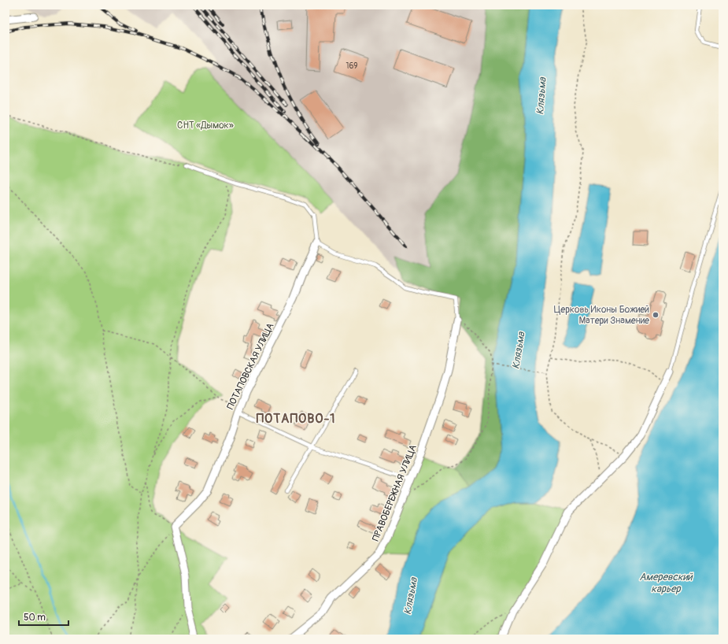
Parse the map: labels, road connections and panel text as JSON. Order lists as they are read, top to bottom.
{
  "streets": {
    "street": ["ПОТАПОВСКАЯ УЛИЦА", "ПРАВОБЕРЕЖНАЯ УЛИЦА"]
  },
  "districts": ["ПОТАПОВО-1"],
  "water": ["Клязьма", "Амеревский карьер"],
  "parks": ["СНТ «Дымок»"],
  "places": ["Церковь Иконы Божией Матери Знамение"],
  "house_numbers": ["169"],
  "scale_bar": "50 m"
}
